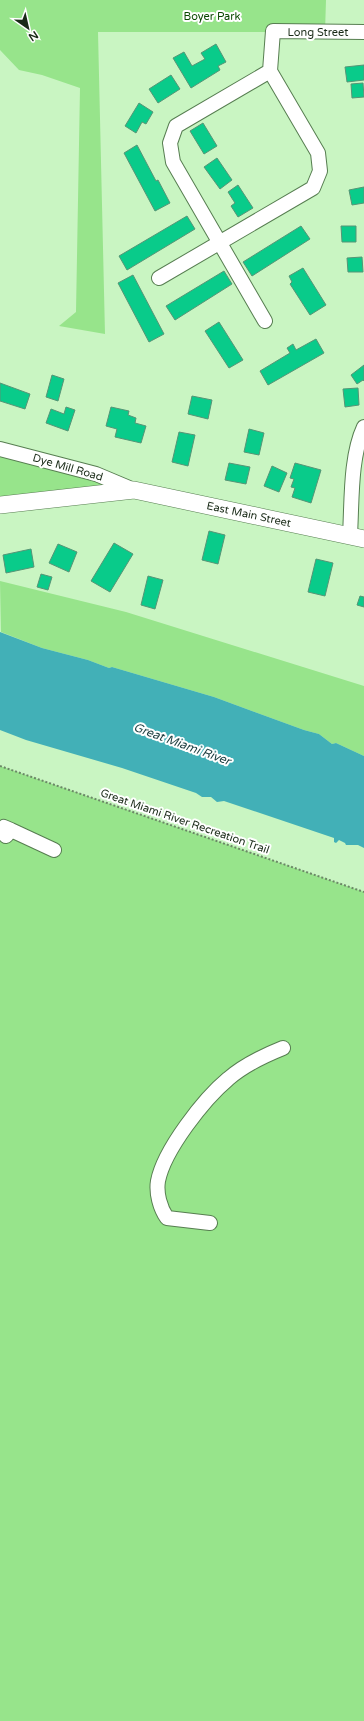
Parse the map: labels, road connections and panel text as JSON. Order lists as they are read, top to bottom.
{
  "streets": {
    "main road": ["East Main Street"],
    "street": ["Long Street", "Dye Mill Road"],
    "path": ["Great Miami River Recreation Trail"]
  },
  "crossings": [
    ["Dye Mill Road", "East Main Street"]
  ],
  "water": ["Great Miami River"],
  "parks": ["Boyer Park"],
  "north": "bottom right"
}
